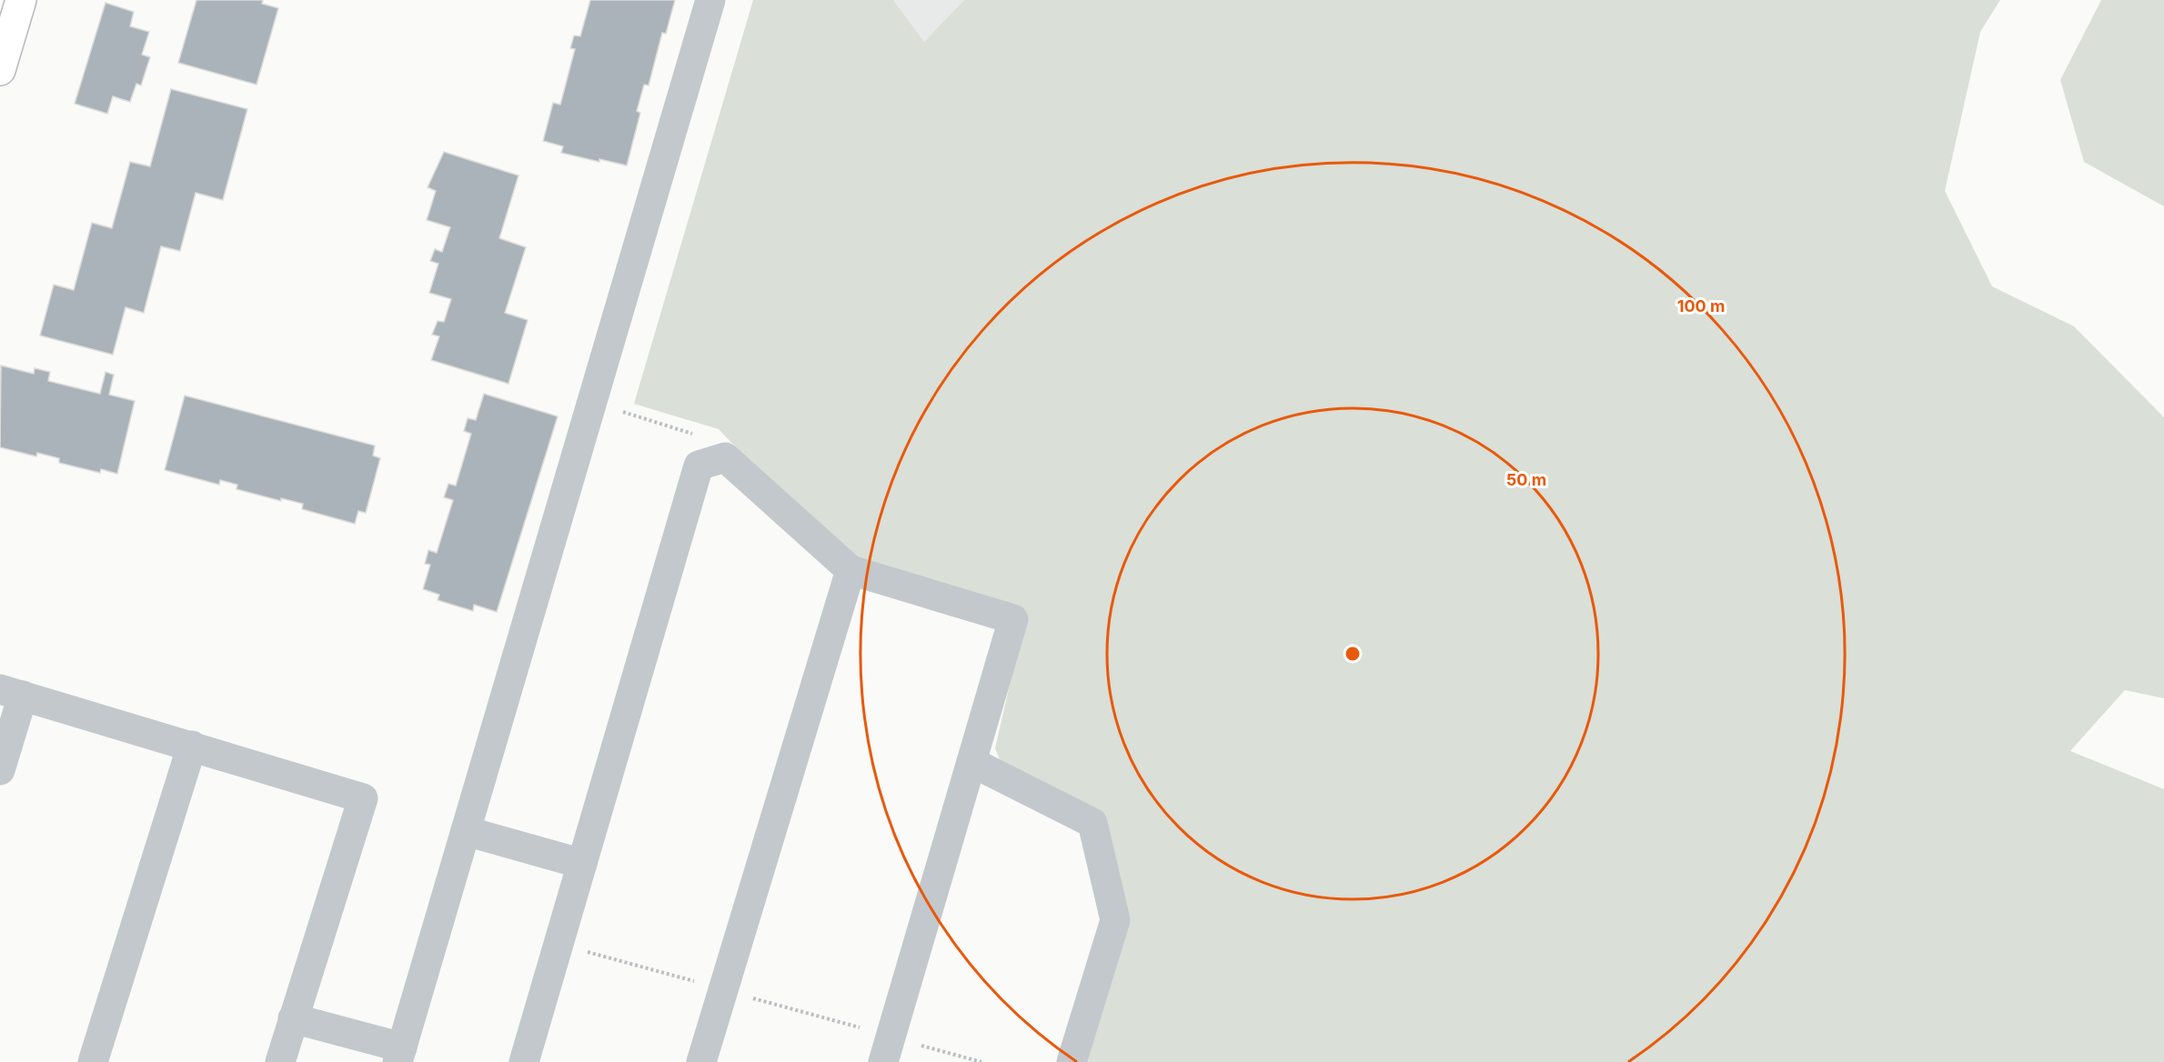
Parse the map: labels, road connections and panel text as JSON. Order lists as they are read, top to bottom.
{
  "rings": ["100 m", "50 m"]
}
